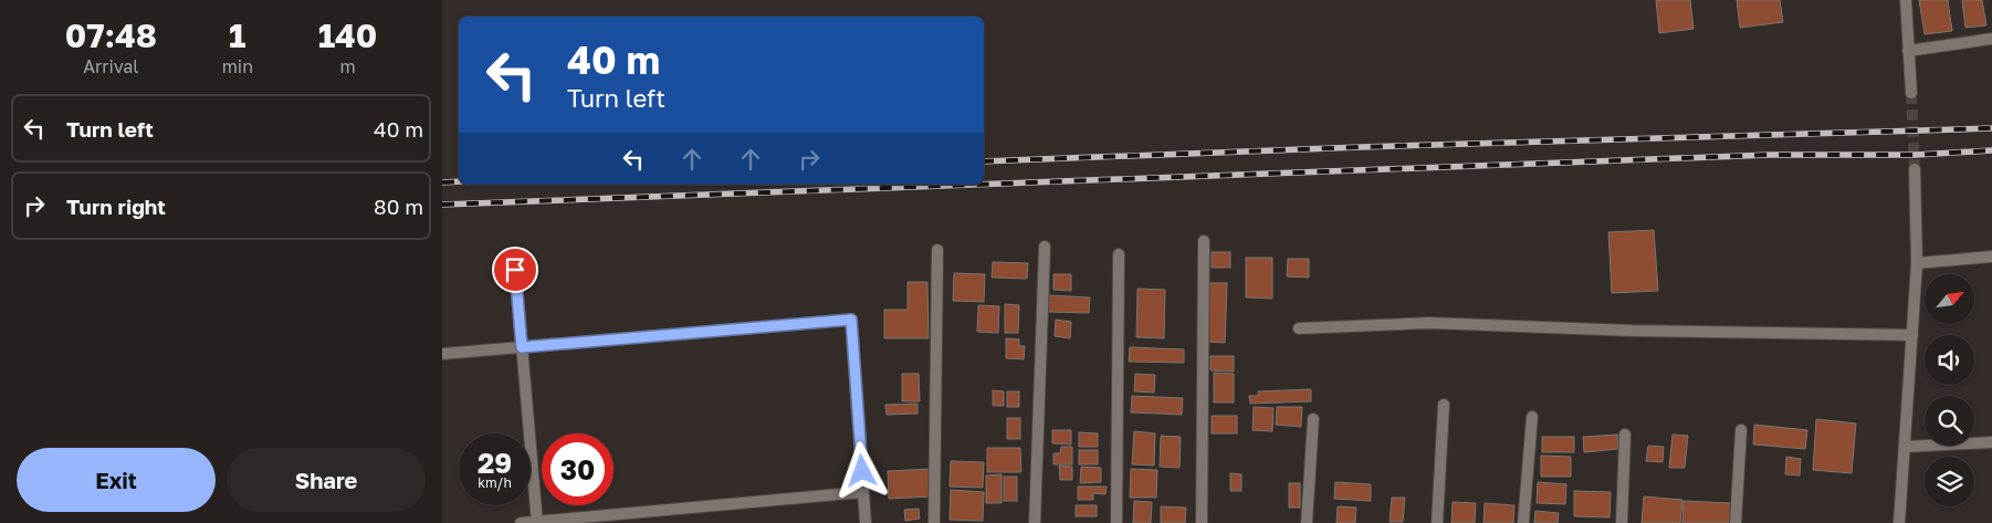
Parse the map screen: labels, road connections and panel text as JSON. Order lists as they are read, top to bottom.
{
  "north": "top right",
  "page": {
    "eta": [
      "07:48",
      "Arrival",
      "1",
      "min",
      "140",
      "m"
    ],
    "turn": ["40 m", "Turn left"],
    "list": [
      {
        "name": "Turn left",
        "value": "40 m"
      },
      {
        "name": "Turn right",
        "value": "80 m"
      }
    ],
    "speed": "29 km/h",
    "limit": "30",
    "buttons": ["Exit", "Share"]
  }
}
